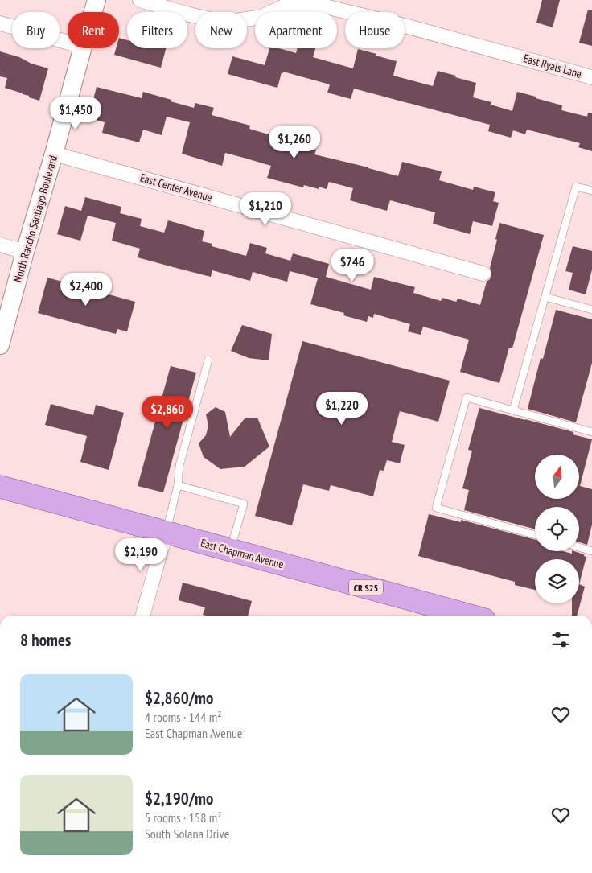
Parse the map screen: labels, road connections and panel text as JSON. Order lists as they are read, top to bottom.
{
  "streets": {
    "main road": ["East Chapman Avenue", "CR S25"],
    "street": ["East Ryals Lane", "East Center Avenue", "North Rancho Santiago Boulevard"]
  },
  "crossings": [
    ["East Center Avenue", "North Rancho Santiago Boulevard"]
  ],
  "north": "top",
  "page": {
    "chip": [
      "Buy",
      "Rent",
      "Filters",
      "New",
      "Apartment",
      "House"
    ],
    "price": [
      "$1,450",
      "$1,260",
      "$1,210",
      "$746",
      "$2,400",
      "$1,220",
      "$2,860",
      "$2,190"
    ],
    "heading": "8 homes",
    "list": [
      {
        "name": "$2,860/mo",
        "note": "4 rooms · 144 m² · East Chapman Avenue"
      },
      {
        "name": "$2,190/mo",
        "note": "5 rooms · 158 m² · South Solana Drive"
      }
    ]
  }
}
